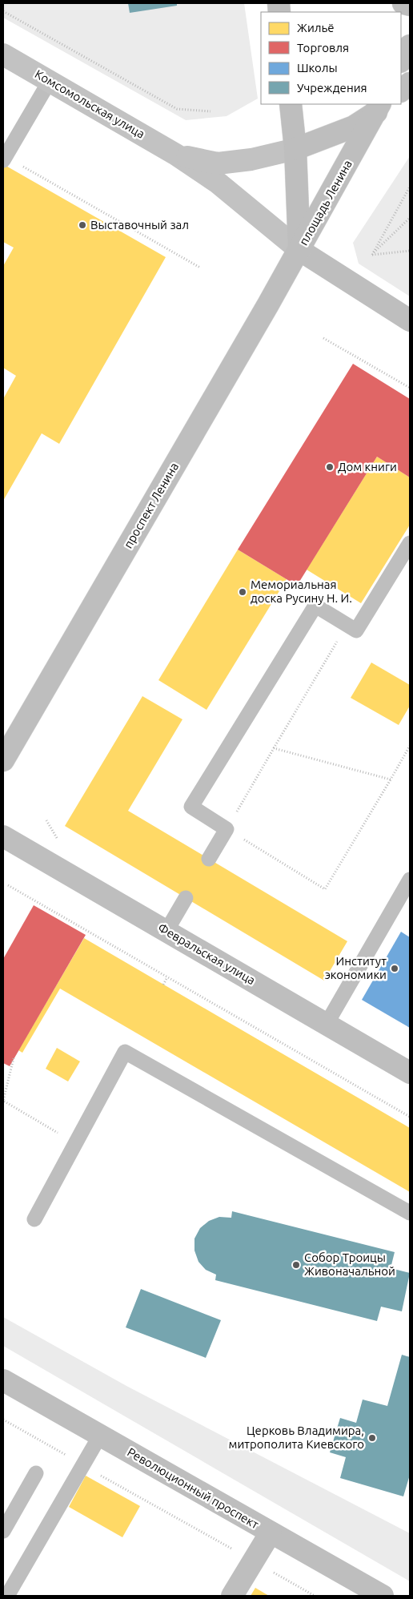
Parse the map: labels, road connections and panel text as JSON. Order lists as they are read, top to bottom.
{
  "streets": {
    "main road": ["Комсомольская улица"],
    "street": [
      "площадь Ленина",
      "проспект Ленина",
      "Февральская улица",
      "Революционный проспект"
    ]
  },
  "crossings": [
    ["площадь Ленина", "проспект Ленина"]
  ],
  "places": [
    "Выставочный зал",
    "Дом книги",
    "Мемориальная доска Русину Н. И.",
    "Институт экономики",
    "Собор Троицы Живоначальной",
    "Церковь Владимира, митрополита Киевского"
  ],
  "legend": [
    "Жильё",
    "Торговля",
    "Школы",
    "Учреждения"
  ]
}
